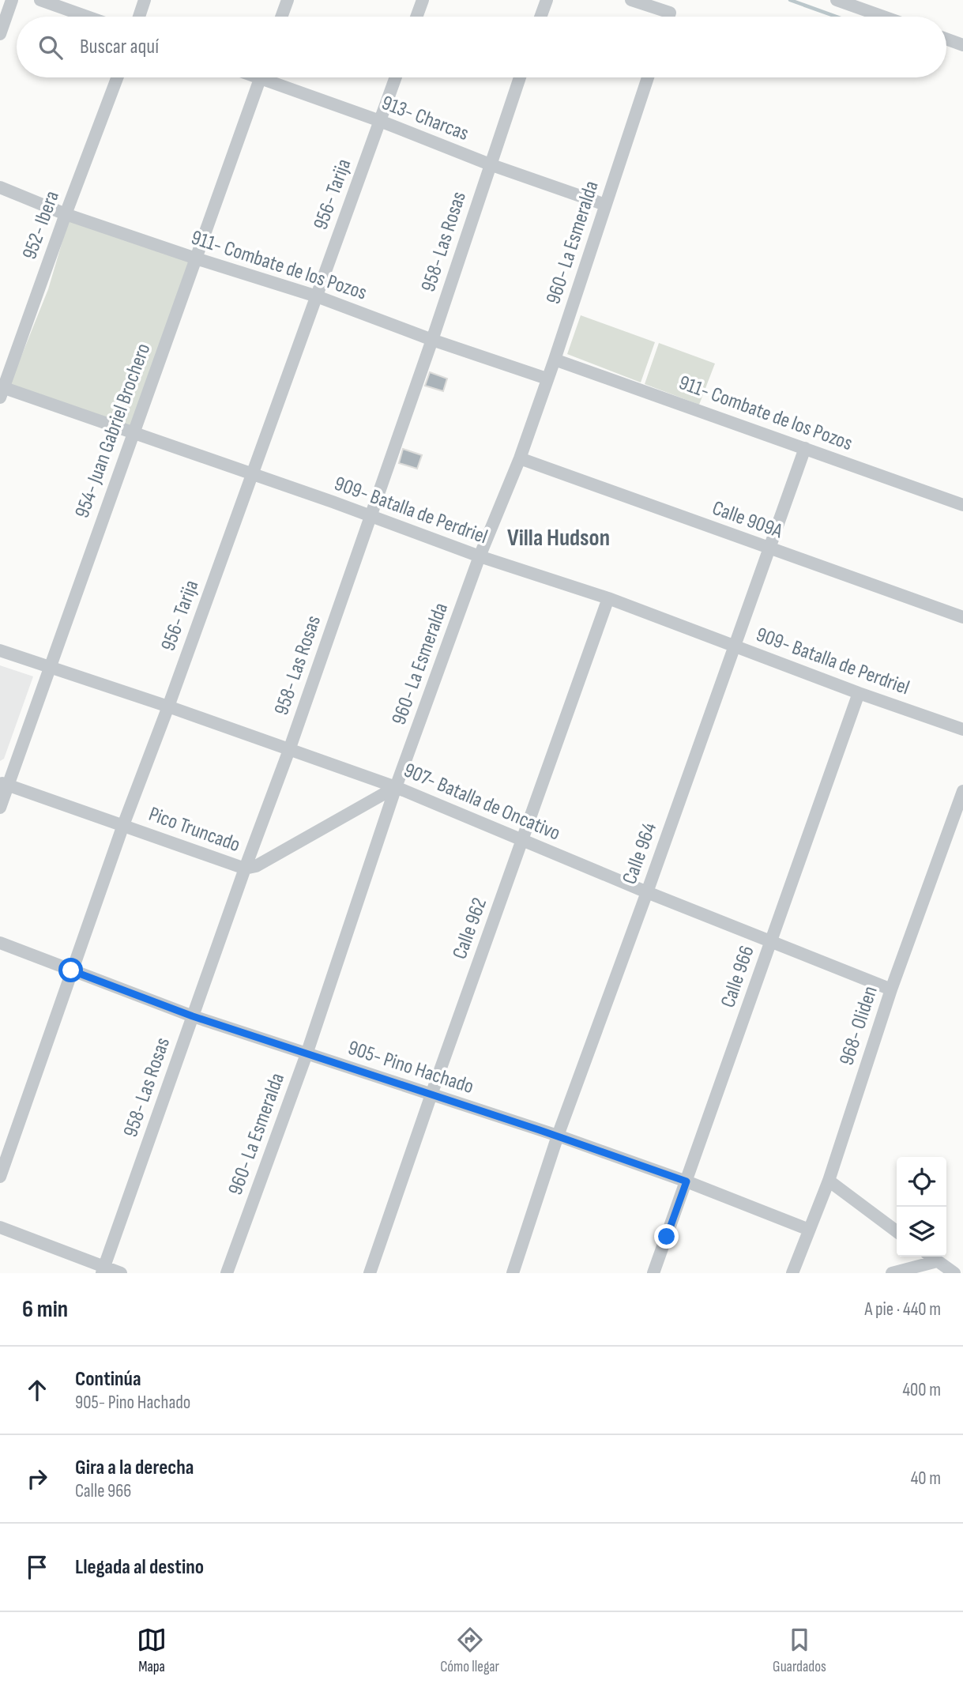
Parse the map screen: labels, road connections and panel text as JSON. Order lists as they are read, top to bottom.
{
  "streets": {
    "street": [
      "913- Charcas",
      "956- Tarija",
      "952- Ibera",
      "958- Las Rosas",
      "960- La Esmeralda",
      "911- Combate de los Pozos",
      "954- Juan Gabriel Brochero",
      "909- Batalla de Perdriel",
      "Calle 909A",
      "907- Batalla de Oncativo",
      "Pico Truncado",
      "Calle 964",
      "Calle 962",
      "Calle 966",
      "968- Oliden",
      "905- Pino Hachado"
    ]
  },
  "crossings": [
    ["913- Charcas", "956- Tarija"],
    ["913- Charcas", "958- Las Rosas"],
    ["913- Charcas", "960- La Esmeralda"],
    ["956- Tarija", "911- Combate de los Pozos"],
    ["956- Tarija", "909- Batalla de Perdriel"],
    ["956- Tarija", "907- Batalla de Oncativo"],
    ["956- Tarija", "Pico Truncado"],
    ["956- Tarija", "905- Pino Hachado"],
    ["952- Ibera", "911- Combate de los Pozos"],
    ["952- Ibera", "909- Batalla de Perdriel"],
    ["958- Las Rosas", "911- Combate de los Pozos"],
    ["958- Las Rosas", "909- Batalla de Perdriel"],
    ["958- Las Rosas", "907- Batalla de Oncativo"],
    ["958- Las Rosas", "Pico Truncado"],
    ["958- Las Rosas", "905- Pino Hachado"],
    ["960- La Esmeralda", "911- Combate de los Pozos"],
    ["960- La Esmeralda", "909- Batalla de Perdriel"],
    ["960- La Esmeralda", "Calle 909A"],
    ["960- La Esmeralda", "907- Batalla de Oncativo"],
    ["960- La Esmeralda", "Pico Truncado"],
    ["960- La Esmeralda", "905- Pino Hachado"],
    ["911- Combate de los Pozos", "954- Juan Gabriel Brochero"],
    ["911- Combate de los Pozos", "Calle 964"],
    ["954- Juan Gabriel Brochero", "909- Batalla de Perdriel"],
    ["954- Juan Gabriel Brochero", "907- Batalla de Oncativo"],
    ["954- Juan Gabriel Brochero", "Pico Truncado"],
    ["909- Batalla de Perdriel", "Calle 964"],
    ["909- Batalla de Perdriel", "Calle 962"],
    ["909- Batalla de Perdriel", "Calle 966"],
    ["Calle 909A", "Calle 964"],
    ["907- Batalla de Oncativo", "Pico Truncado"],
    ["907- Batalla de Oncativo", "Calle 964"],
    ["907- Batalla de Oncativo", "Calle 962"],
    ["907- Batalla de Oncativo", "Calle 966"],
    ["907- Batalla de Oncativo", "968- Oliden"],
    ["Calle 964", "905- Pino Hachado"],
    ["Calle 962", "905- Pino Hachado"],
    ["Calle 966", "905- Pino Hachado"],
    ["968- Oliden", "905- Pino Hachado"]
  ],
  "districts": ["Villa Hudson"],
  "page": {
    "search": "Buscar aquí",
    "heading": ["6 min", "A pie · 440 m"],
    "list": [
      ["Continúa", "905- Pino Hachado", "400 m"],
      ["Gira a la derecha", "Calle 966", "40 m"],
      "Llegada al destino"
    ],
    "nav": ["Mapa", "Cómo llegar", "Guardados"]
  }
}
